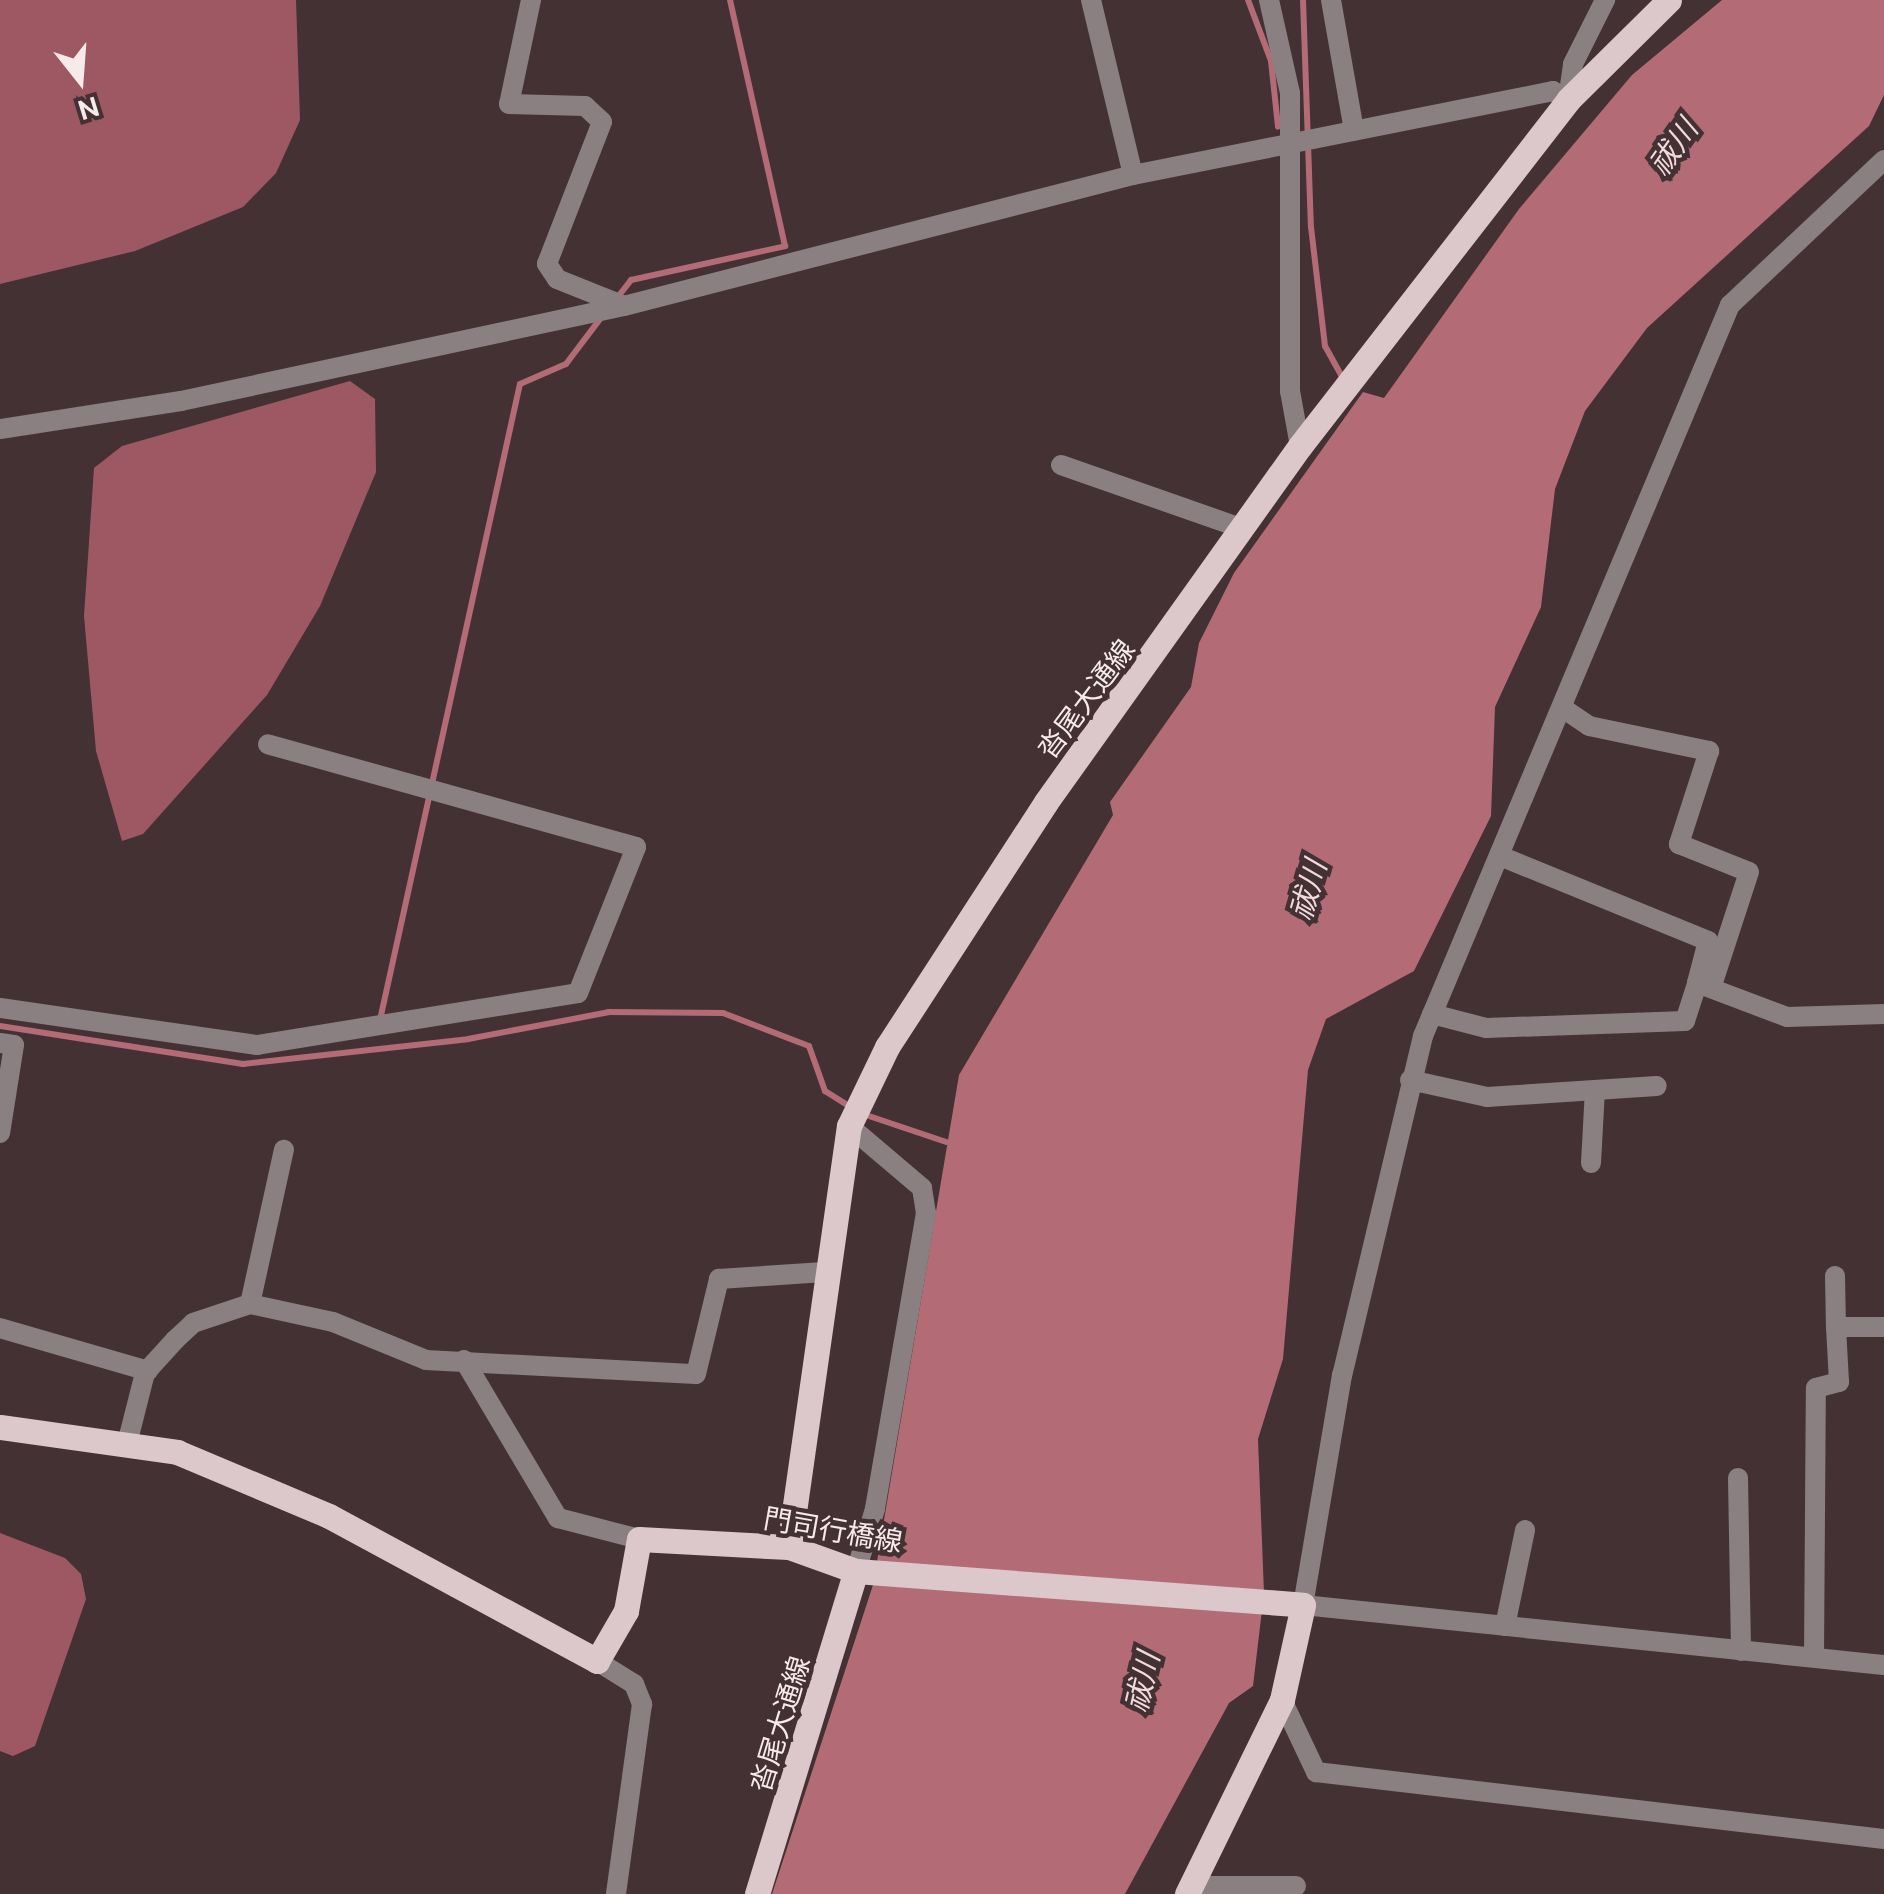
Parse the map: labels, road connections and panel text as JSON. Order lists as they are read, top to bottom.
{
  "streets": {
    "main road": ["沓尾大通線", "門司行橋線"]
  },
  "crossings": [
    ["沓尾大通線", "門司行橋線"]
  ],
  "water": ["祓川"],
  "north": "bottom"
}
